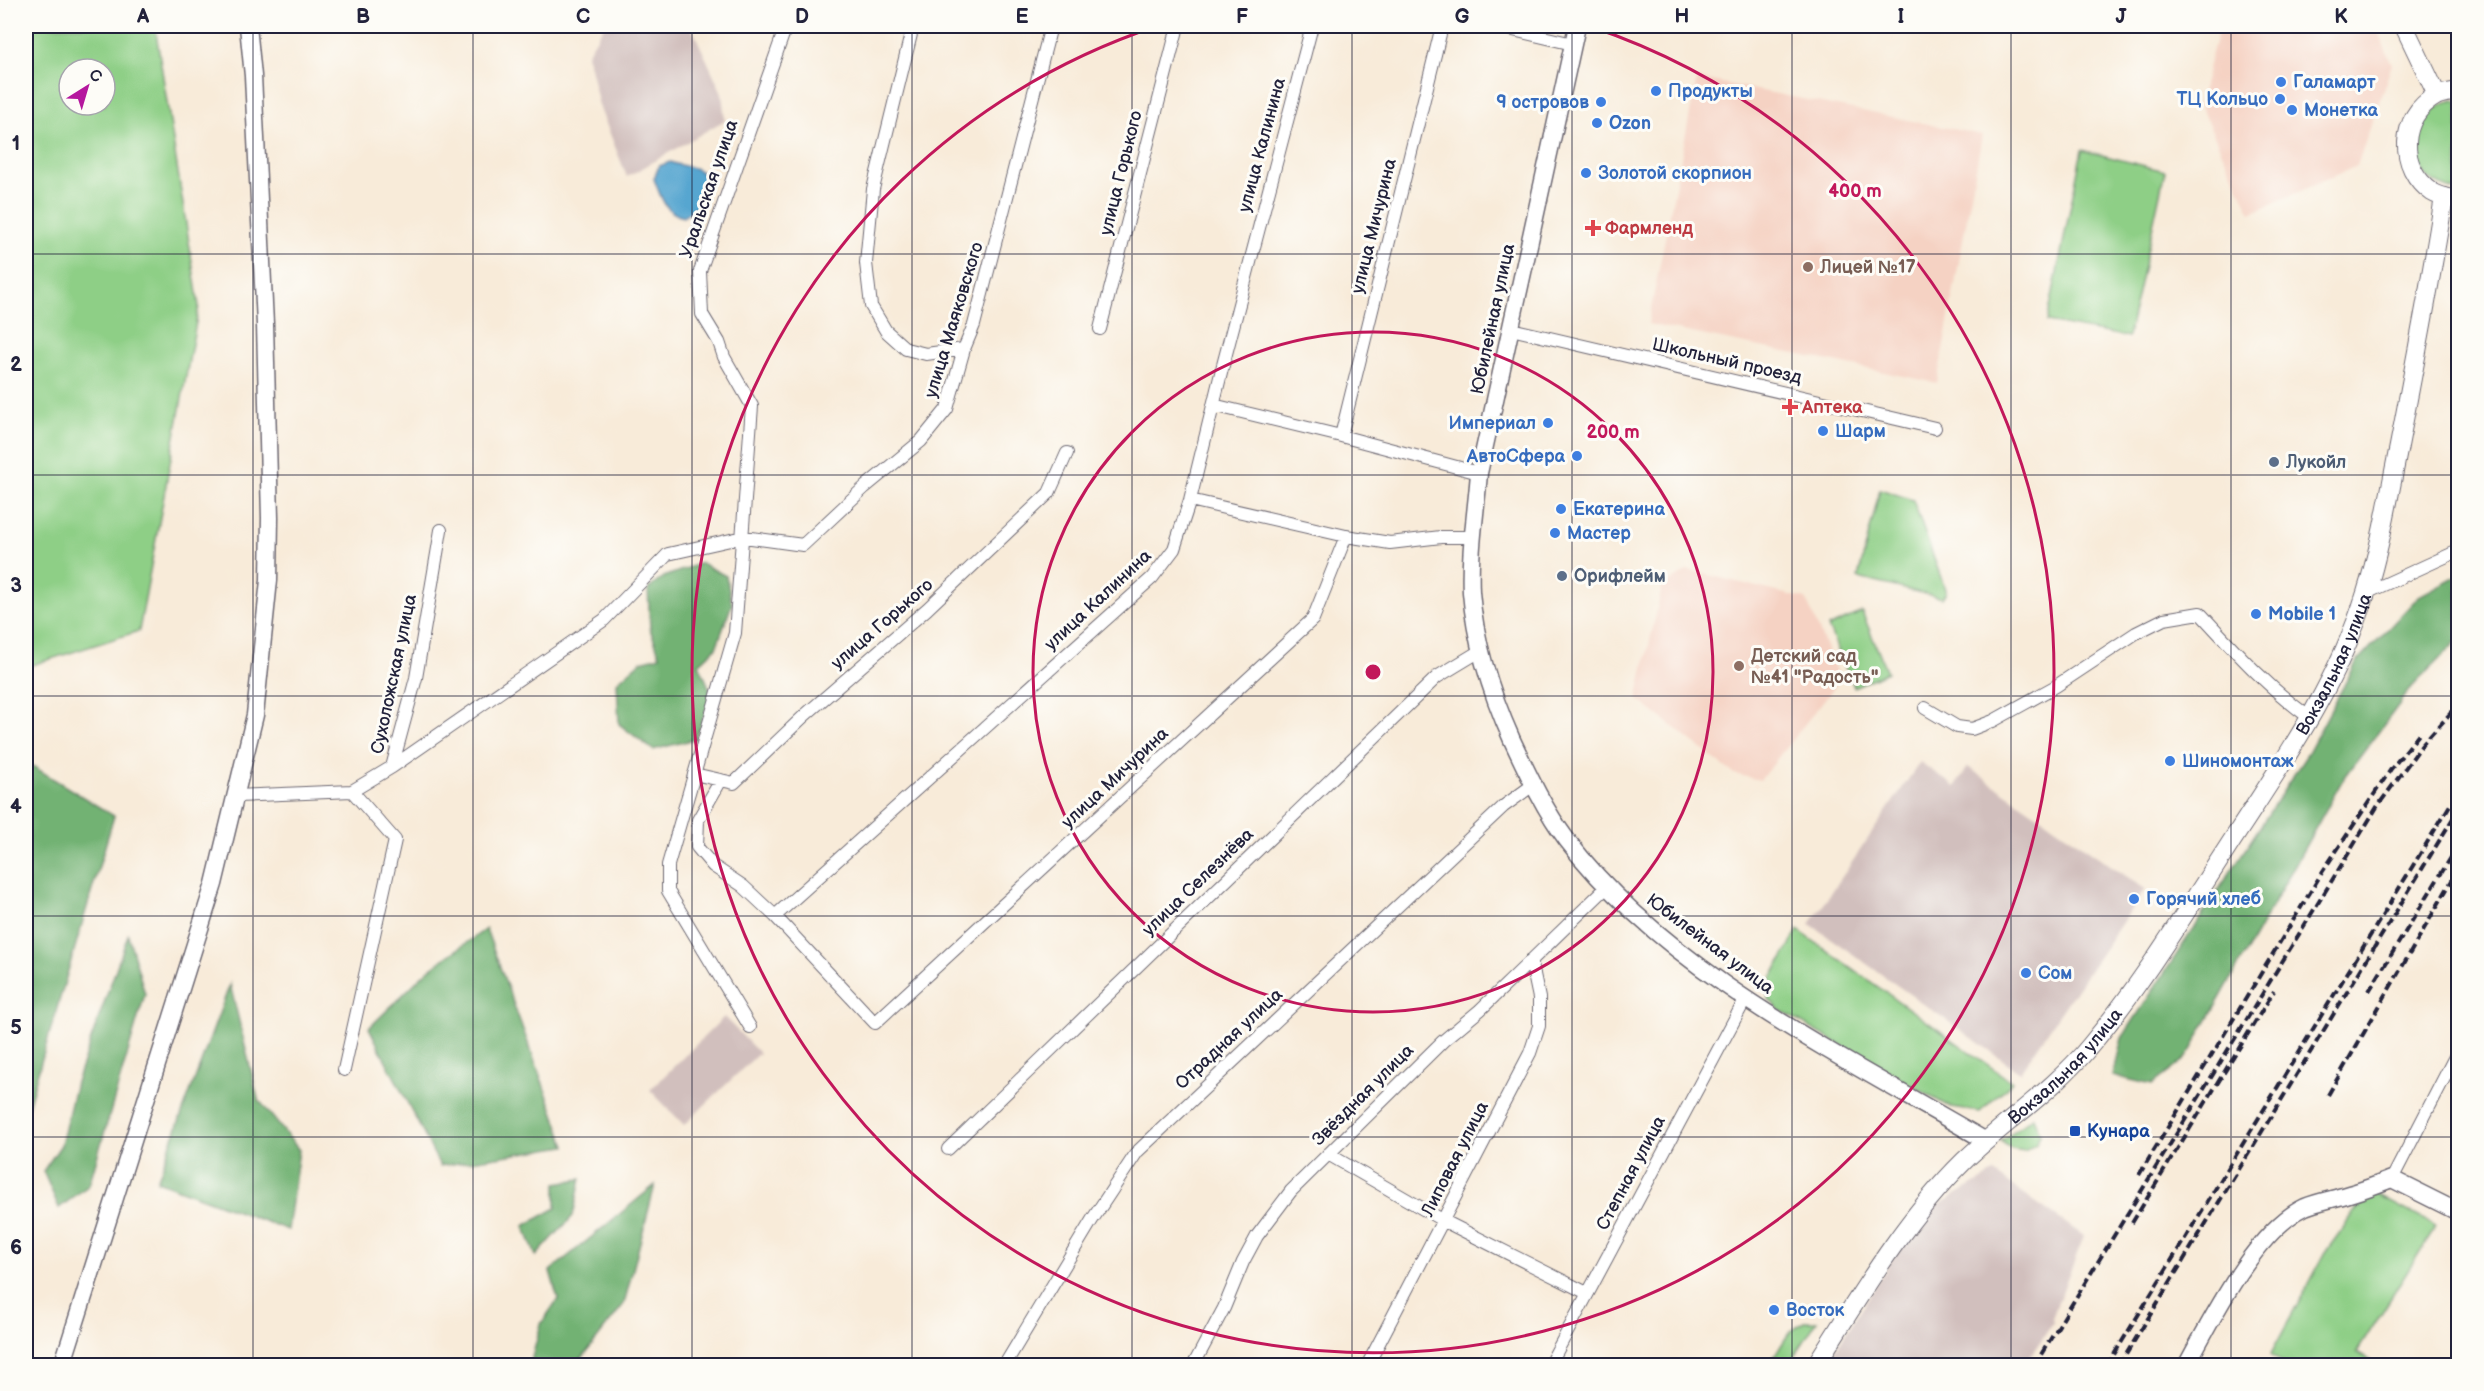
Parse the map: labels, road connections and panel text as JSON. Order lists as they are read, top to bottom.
{
  "streets": {
    "main road": ["Вокзальная улица"],
    "street": [
      "улица Калинина",
      "улица Горького",
      "Уральская улица",
      "улица Мичурина",
      "Юбилейная улица",
      "улица Маяковского",
      "Школьный проезд",
      "Сухоложская улица",
      "улица Селезнёва",
      "Отрадная улица",
      "Звёздная улица",
      "Липовая улица",
      "Степная улица"
    ]
  },
  "crossings": [
    ["улица Калинина", "улица Мичурина"],
    ["Уральская улица", "улица Маяковского"],
    ["Юбилейная улица", "Школьный проезд"],
    ["Юбилейная улица", "Вокзальная улица"],
    ["Юбилейная улица", "улица Селезнёва"],
    ["Юбилейная улица", "Отрадная улица"],
    ["Юбилейная улица", "Звёздная улица"],
    ["Юбилейная улица", "Степная улица"],
    ["улица Маяковского", "Сухоложская улица"],
    ["Звёздная улица", "Липовая улица"]
  ],
  "places": {
    "other": [
      "Галамарт",
      "Продукты",
      "ТЦ Кольцо",
      "9 островов",
      "Монетка",
      "Ozon",
      "Золотой скорпион",
      "Лицей №17",
      "Империал",
      "Шарм",
      "АвтоСфера",
      "Лукойл",
      "Екатерина",
      "Мастер",
      "Орифлейм",
      "Mobile 1",
      "Детский сад №41 \"Радость\"",
      "Шиномонтаж",
      "Горячий хлеб",
      "Сом",
      "Восток"
    ],
    "health": ["Фармленд", "Аптека"],
    "transit": ["Кунара"]
  },
  "north": "top right",
  "grid": {
    "columns": [
      "A",
      "B",
      "C",
      "D",
      "E",
      "F",
      "G",
      "H",
      "I",
      "J",
      "K"
    ],
    "rows": [
      "1",
      "2",
      "3",
      "4",
      "5",
      "6"
    ]
  },
  "rings": ["400 m", "200 m"]
}
